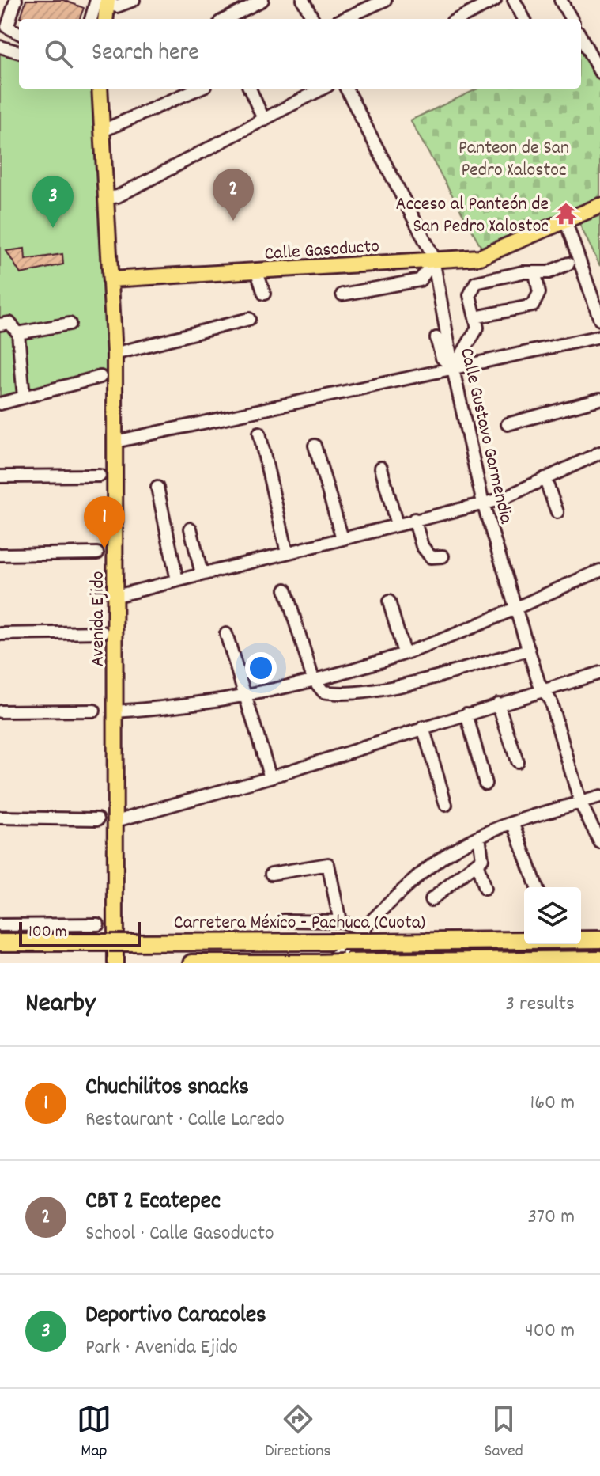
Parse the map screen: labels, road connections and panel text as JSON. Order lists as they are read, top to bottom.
{
  "streets": {
    "highway": ["Carretera México - Pachuca (Cuota)"],
    "main road": ["Calle Gasoducto", "Avenida Ejido"],
    "street": ["Calle Gustavo Garmendia"]
  },
  "crossings": [
    ["Calle Gasoducto", "Calle Gustavo Garmendia"],
    ["Calle Gasoducto", "Avenida Ejido"]
  ],
  "parks": ["Panteon de San Pedro Xalostoc"],
  "places": {
    "temple": ["Acceso al Panteón de San Pedro Xalostoc"]
  },
  "scale_bar": "100 m",
  "page": {
    "search": "Search here",
    "pins": ["2", "3", "1"],
    "scale": "100 m",
    "heading": ["Nearby", "3 results"],
    "list": [
      {
        "mark": "1",
        "name": "Chuchilitos snacks",
        "note": "Restaurant · Calle Laredo",
        "value": "160 m"
      },
      {
        "mark": "2",
        "name": "CBT 2 Ecatepec",
        "note": "School · Calle Gasoducto",
        "value": "370 m"
      },
      {
        "mark": "3",
        "name": "Deportivo Caracoles",
        "note": "Park · Avenida Ejido",
        "value": "400 m"
      }
    ],
    "nav": ["Map", "Directions", "Saved"]
  }
}
